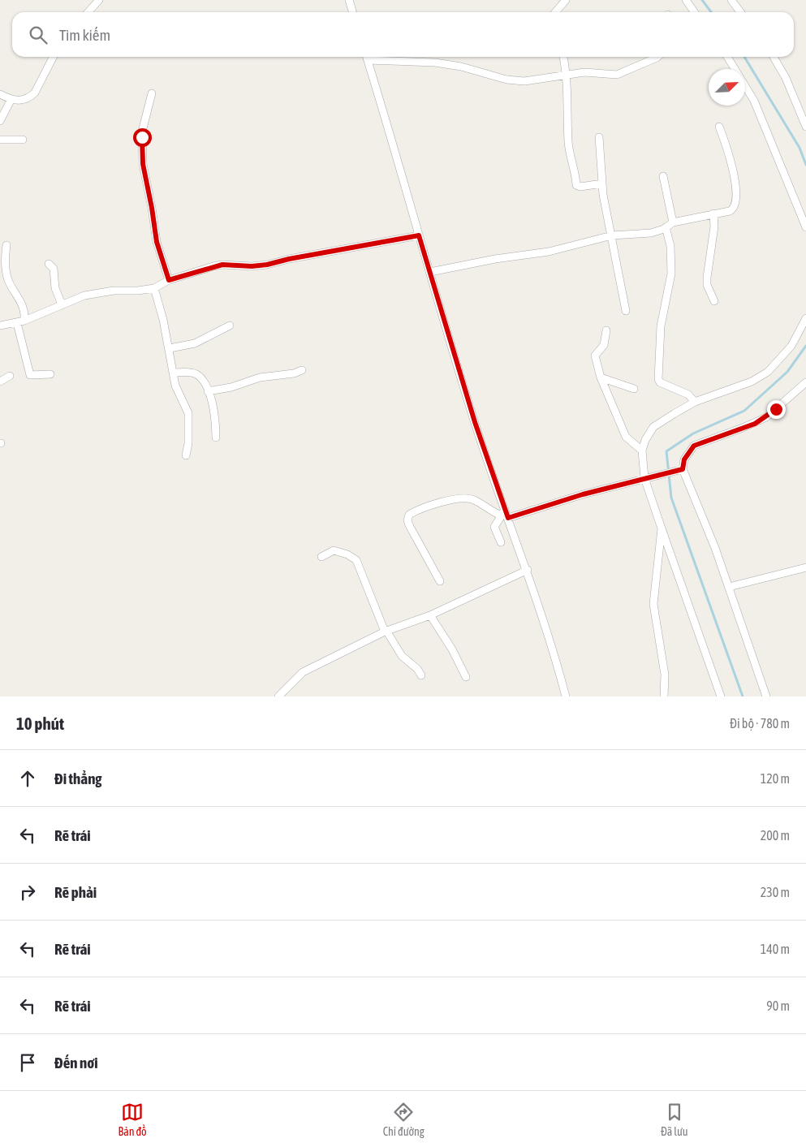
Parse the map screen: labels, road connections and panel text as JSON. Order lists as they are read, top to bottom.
{
  "north": "top right",
  "page": {
    "search": "Tìm kiếm",
    "heading": ["10 phút", "Đi bộ · 780 m"],
    "list": [
      ["Đi thẳng", "120 m"],
      ["Rẽ trái", "200 m"],
      ["Rẽ phải", "230 m"],
      ["Rẽ trái", "140 m"],
      ["Rẽ trái", "90 m"],
      "Đến nơi"
    ],
    "nav": ["Bản đồ", "Chỉ đường", "Đã lưu"]
  }
}
